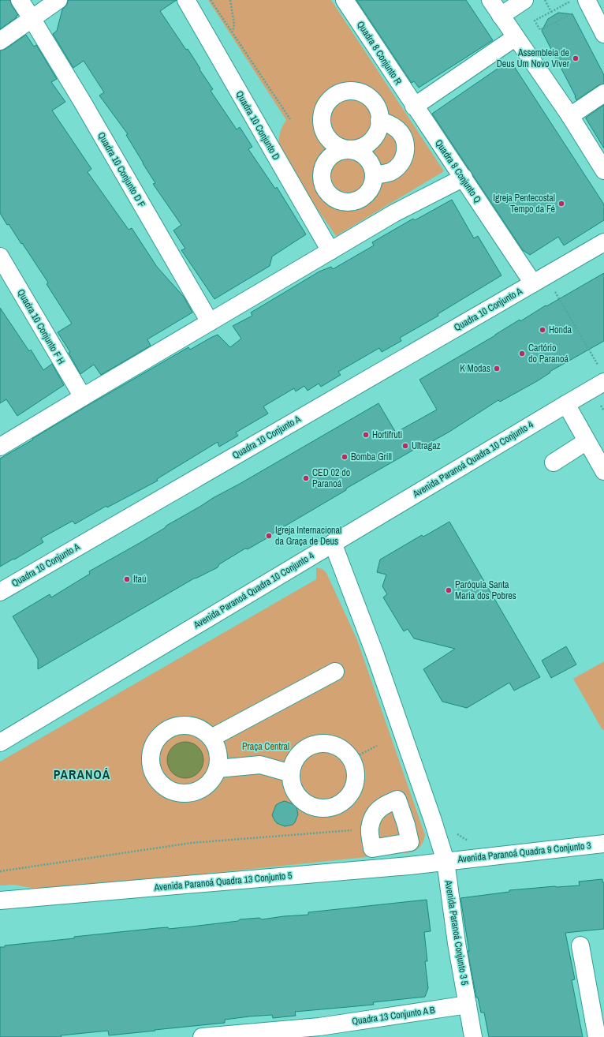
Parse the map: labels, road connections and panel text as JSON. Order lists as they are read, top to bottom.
{
  "streets": {
    "street": [
      "Quadra 8 Conjunto R",
      "Quadra 10 Conjunto D",
      "Quadra 10 Conjunto D F",
      "Quadra 8 Conjunto Q",
      "Quadra 10 Conjunto A",
      "Quadra 10 Conjunto F H",
      "Avenida Paranoá Quadra 10 Conjunto 4",
      "Avenida Paranoá Quadra 9 Conjunto 3",
      "Avenida Paranoá Quadra 13 Conjunto 5",
      "Avenida Paranoá Conjunto 3 5",
      "Quadra 13 Conjunto A B"
    ]
  },
  "crossings": [
    ["Quadra 8 Conjunto R", "Quadra 8 Conjunto Q"],
    ["Quadra 8 Conjunto Q", "Quadra 10 Conjunto A"],
    ["Avenida Paranoá Quadra 10 Conjunto 4", "Avenida Paranoá Conjunto 3 5"],
    ["Avenida Paranoá Quadra 9 Conjunto 3", "Avenida Paranoá Quadra 13 Conjunto 5"],
    ["Avenida Paranoá Quadra 9 Conjunto 3", "Avenida Paranoá Conjunto 3 5"],
    ["Avenida Paranoá Quadra 13 Conjunto 5", "Avenida Paranoá Conjunto 3 5"],
    ["Avenida Paranoá Conjunto 3 5", "Quadra 13 Conjunto A B"]
  ],
  "districts": ["PARANOÁ"],
  "parks": ["Praça Central"],
  "places": [
    "Assembleia de Deus Um Novo Viver",
    "Igreja Pentecostal Tempo da Fé",
    "Honda",
    "Cartório do Paranoá",
    "K Modas",
    "Hortifruti",
    "Ultragaz",
    "Bomba Grill",
    "CED 02 do Paranoá",
    "Igreja Internacional da Graça de Deus",
    "Itaú",
    "Paróquia Santa Maria dos Pobres"
  ]
}
